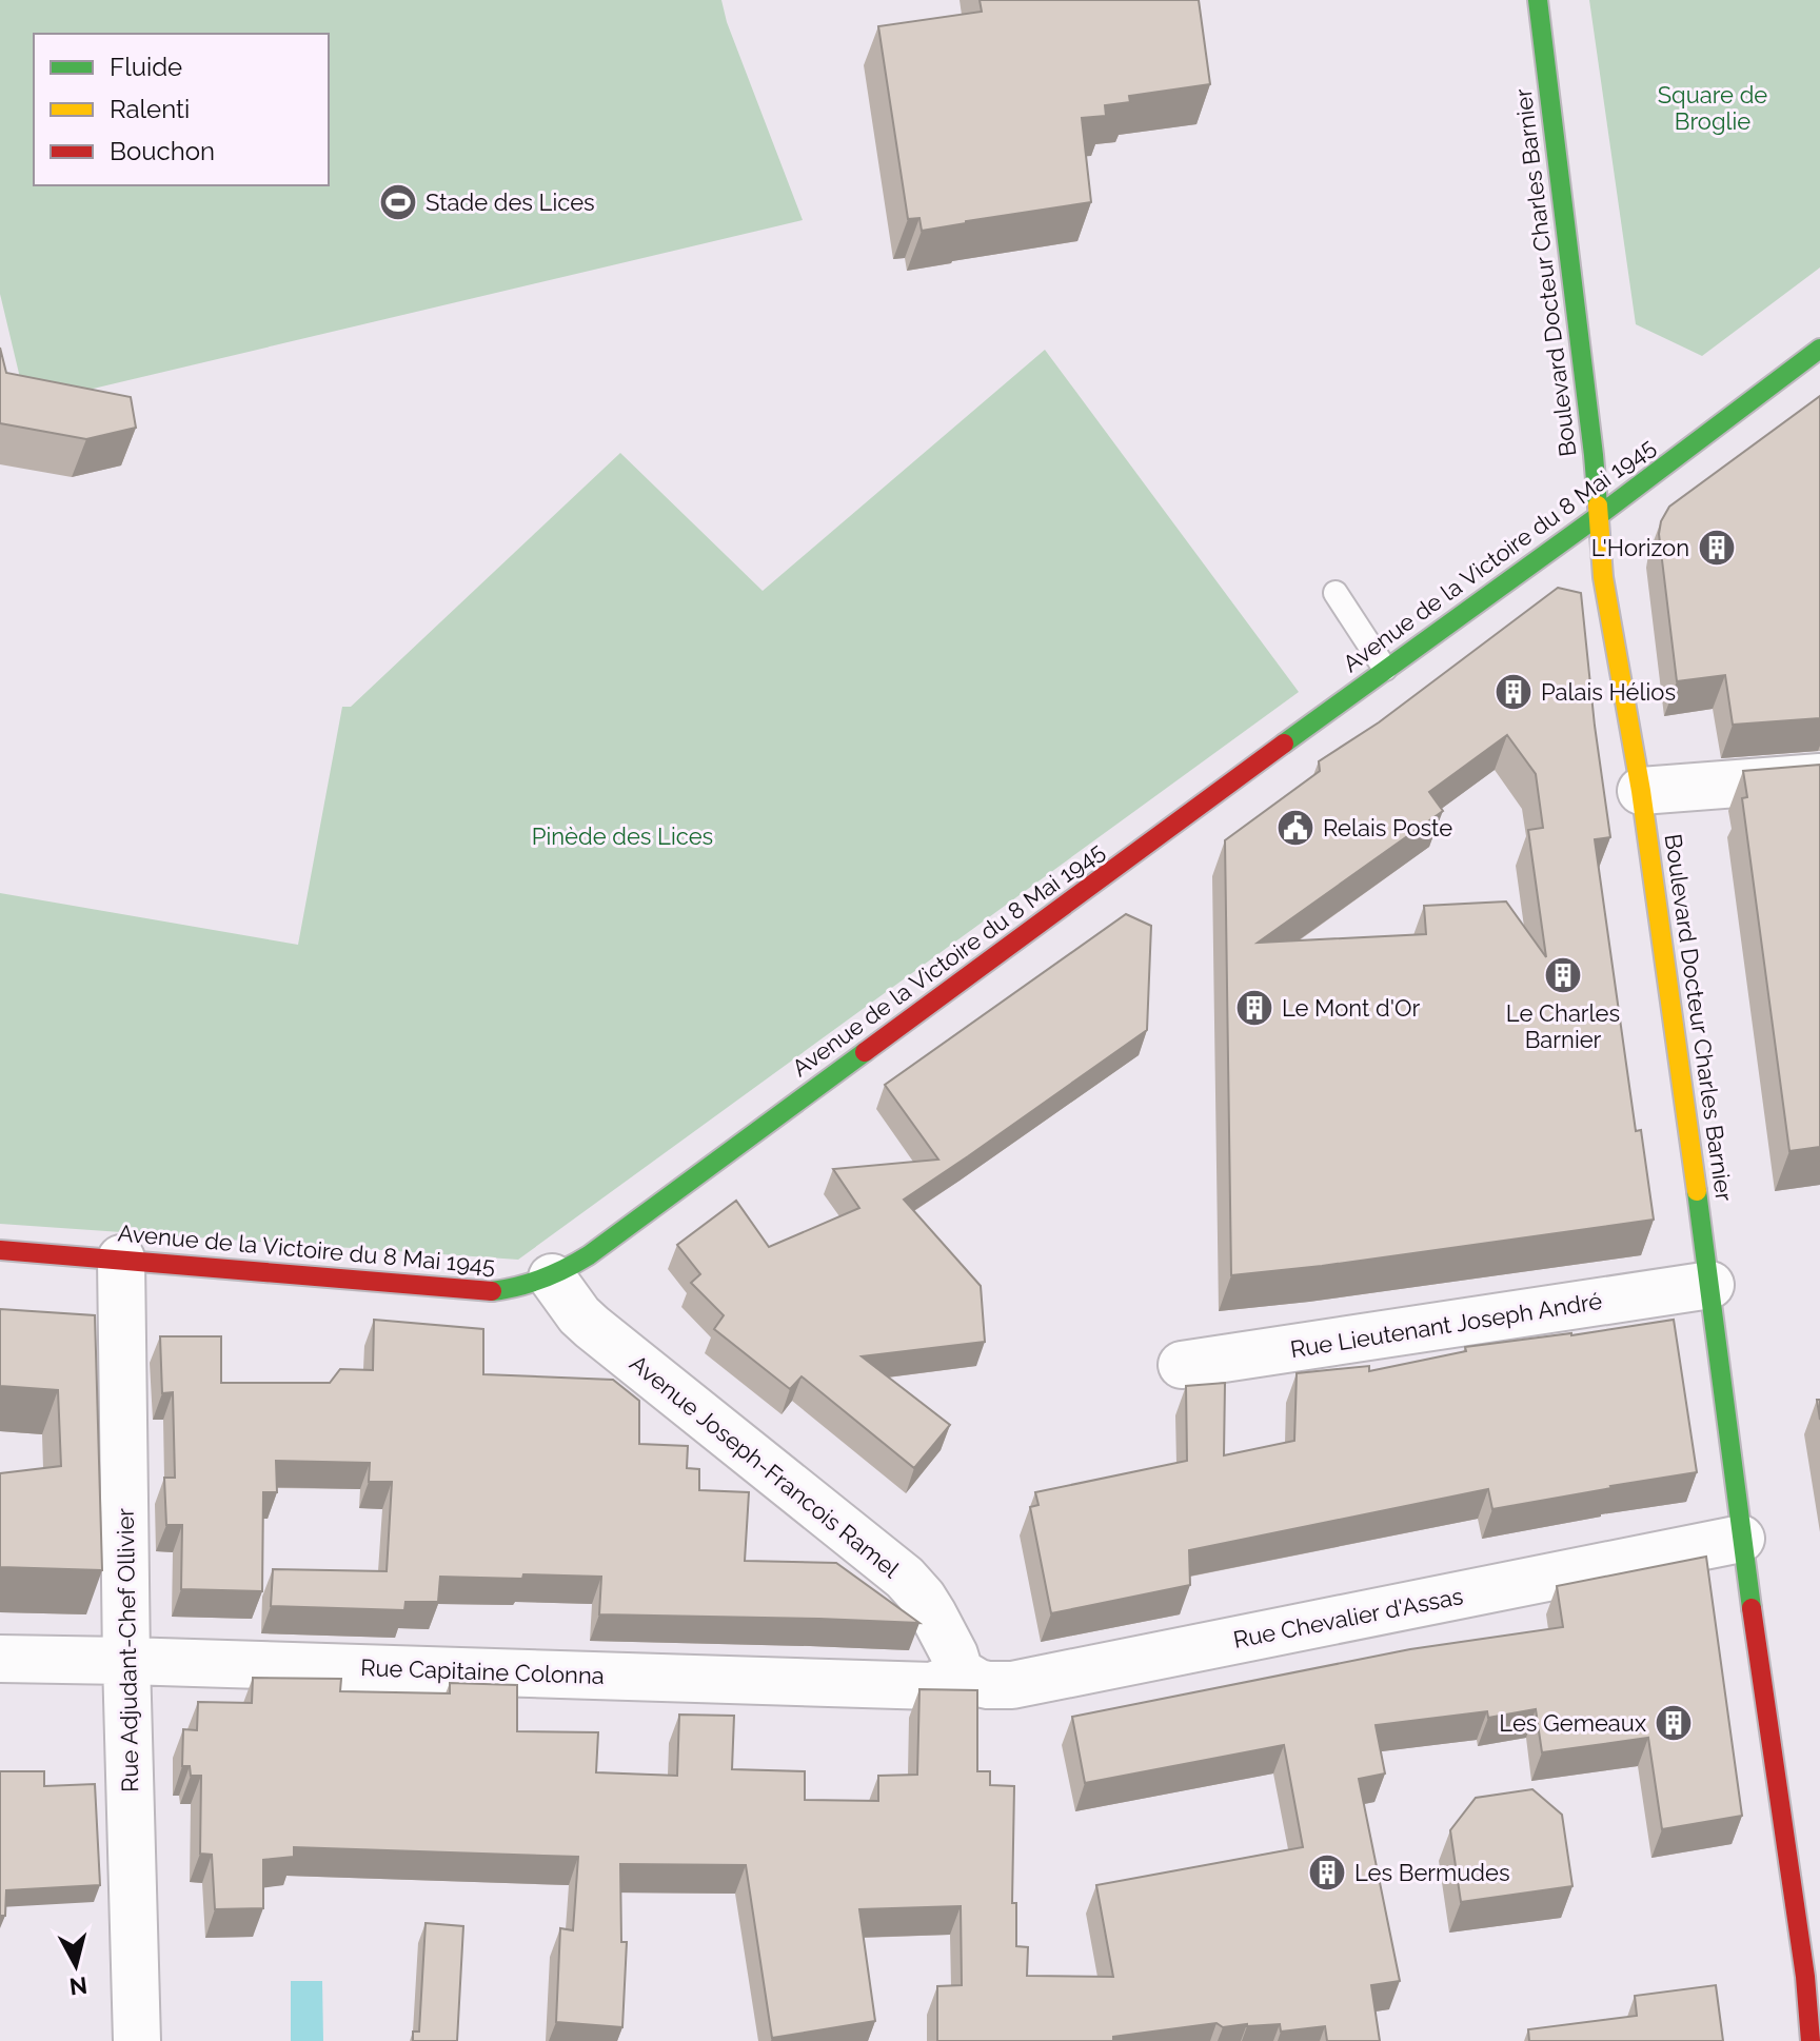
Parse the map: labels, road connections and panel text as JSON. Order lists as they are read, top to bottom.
{
  "streets": {
    "street": [
      "Boulevard Docteur Charles Barnier",
      "Avenue de la Victoire du 8 Mai 1945",
      "Rue Lieutenant Joseph André",
      "Avenue Joseph-Francois Ramel",
      "Rue Chevalier d'Assas",
      "Rue Adjudant-Chef Ollivier",
      "Rue Capitaine Colonna"
    ]
  },
  "crossings": [
    ["Boulevard Docteur Charles Barnier", "Avenue de la Victoire du 8 Mai 1945"],
    ["Boulevard Docteur Charles Barnier", "Rue Lieutenant Joseph André"],
    ["Boulevard Docteur Charles Barnier", "Rue Chevalier d'Assas"],
    ["Avenue de la Victoire du 8 Mai 1945", "Avenue Joseph-Francois Ramel"],
    ["Avenue de la Victoire du 8 Mai 1945", "Rue Adjudant-Chef Ollivier"],
    ["Avenue Joseph-Francois Ramel", "Rue Chevalier d'Assas"],
    ["Avenue Joseph-Francois Ramel", "Rue Capitaine Colonna"],
    ["Rue Chevalier d'Assas", "Rue Capitaine Colonna"],
    ["Rue Adjudant-Chef Ollivier", "Rue Capitaine Colonna"]
  ],
  "parks": ["Square de Broglie", "Pinède des Lices"],
  "places": {
    "sports": ["Stade des Lices"],
    "building": [
      "L'Horizon",
      "Palais Hélios",
      "Le Charles Barnier",
      "Le Mont d'Or",
      "Les Gemeaux",
      "Les Bermudes"
    ],
    "public building": ["Relais Poste"]
  },
  "legend": ["Fluide", "Ralenti", "Bouchon"],
  "north": "bottom"
}
